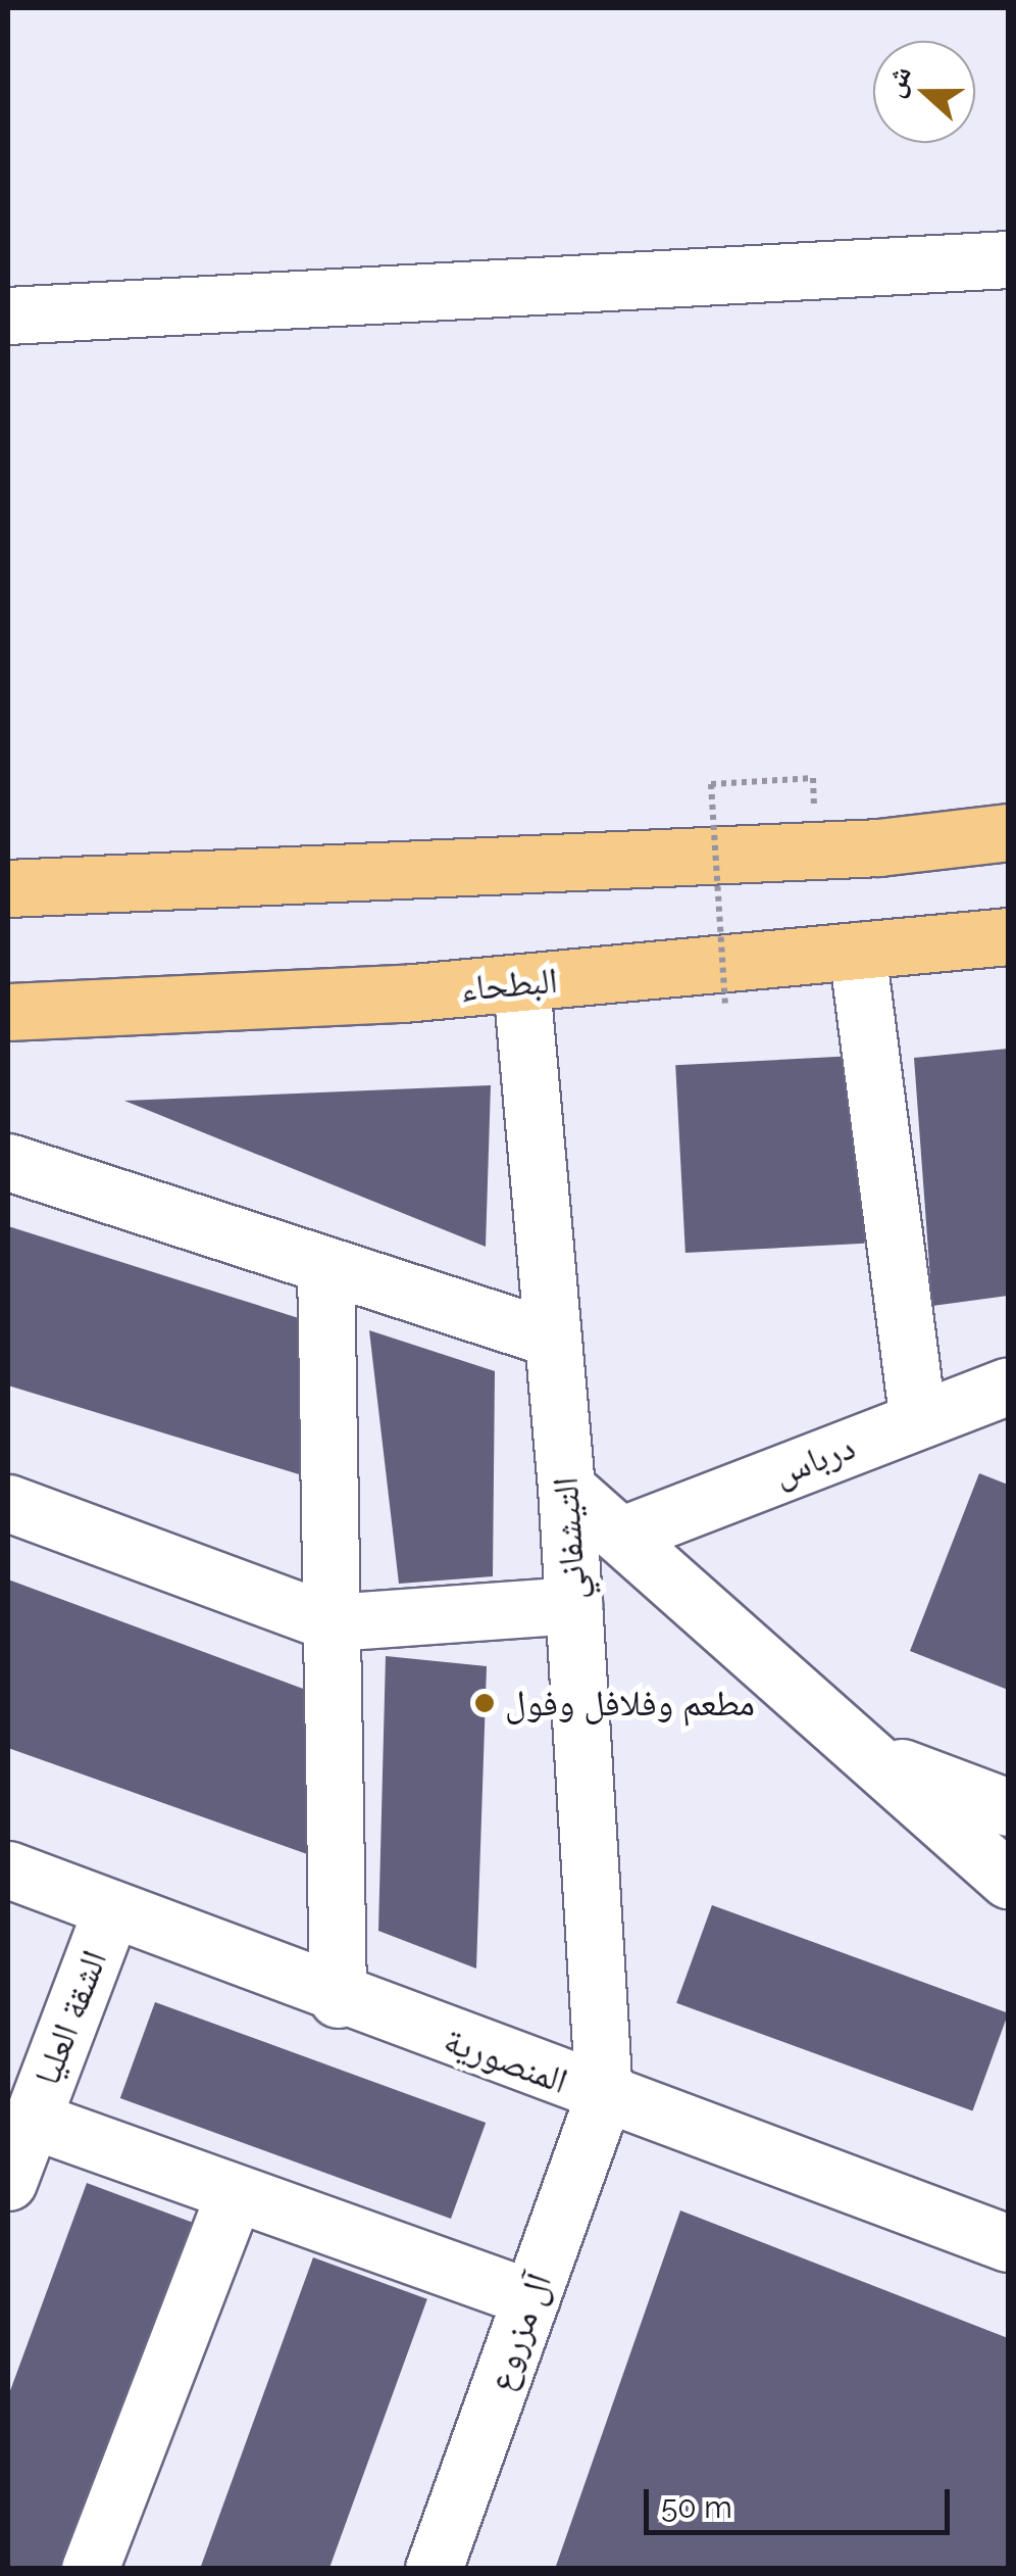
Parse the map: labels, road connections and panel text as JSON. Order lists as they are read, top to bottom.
{
  "streets": {
    "main road": ["البطحاء"],
    "street": [
      "درباس",
      "التيشفاني",
      "الشقة العليا",
      "المنصورية",
      "آل مزروع"
    ]
  },
  "crossings": [
    ["البطحاء", "التيشفاني"],
    ["التيشفاني", "المنصورية"],
    ["التيشفاني", "آل مزروع"],
    ["الشقة العليا", "المنصورية"],
    ["المنصورية", "آل مزروع"]
  ],
  "places": ["مطعم وفلافل وفول"],
  "scale_bar": "50 m",
  "north": "left"
}
